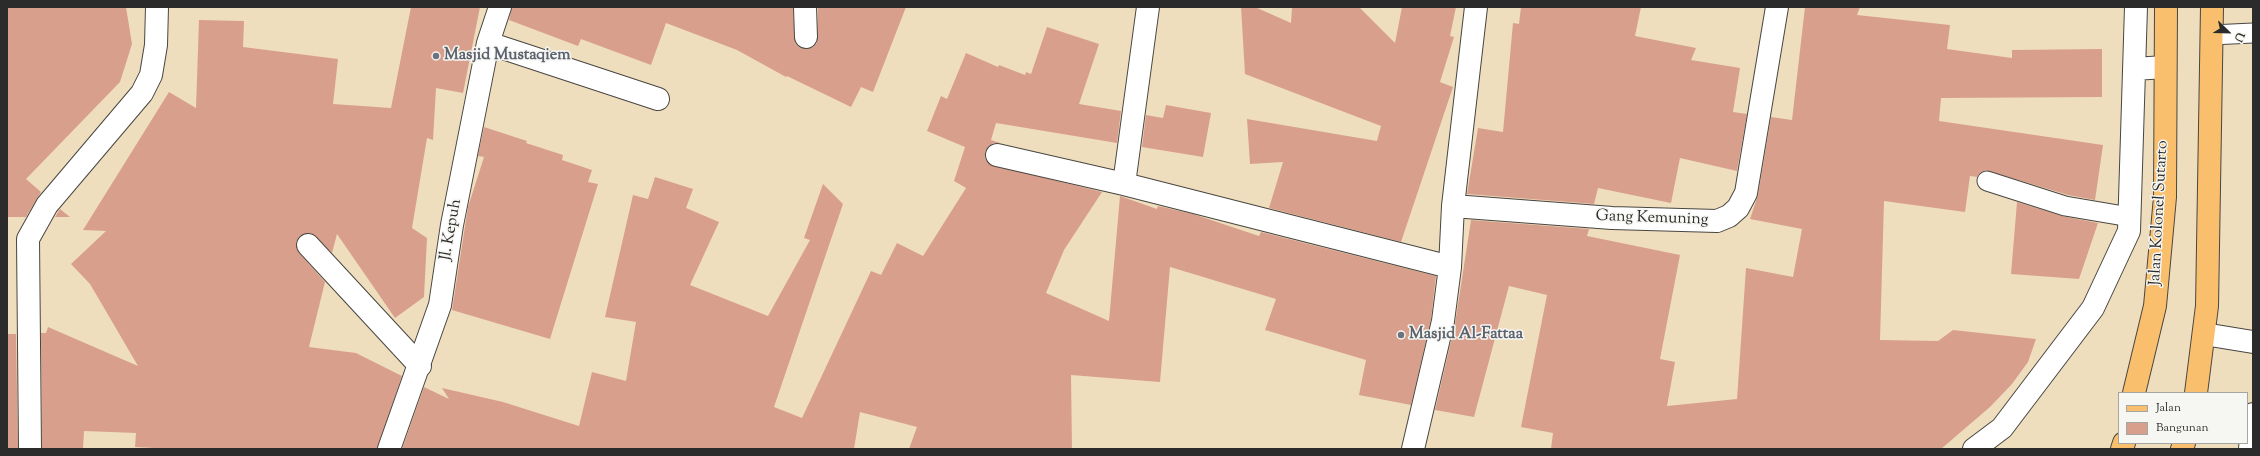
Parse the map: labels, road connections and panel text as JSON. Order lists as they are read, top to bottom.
{
  "streets": {
    "main road": ["Jalan Kolonel Sutarto"],
    "street": ["Gang Kemuning", "Jl. Kepuh"]
  },
  "places": ["Masjid Mustaqiem", "Masjid Al-Fattaa"],
  "legend": ["Jalan", "Bangunan"],
  "north": "bottom right"
}
